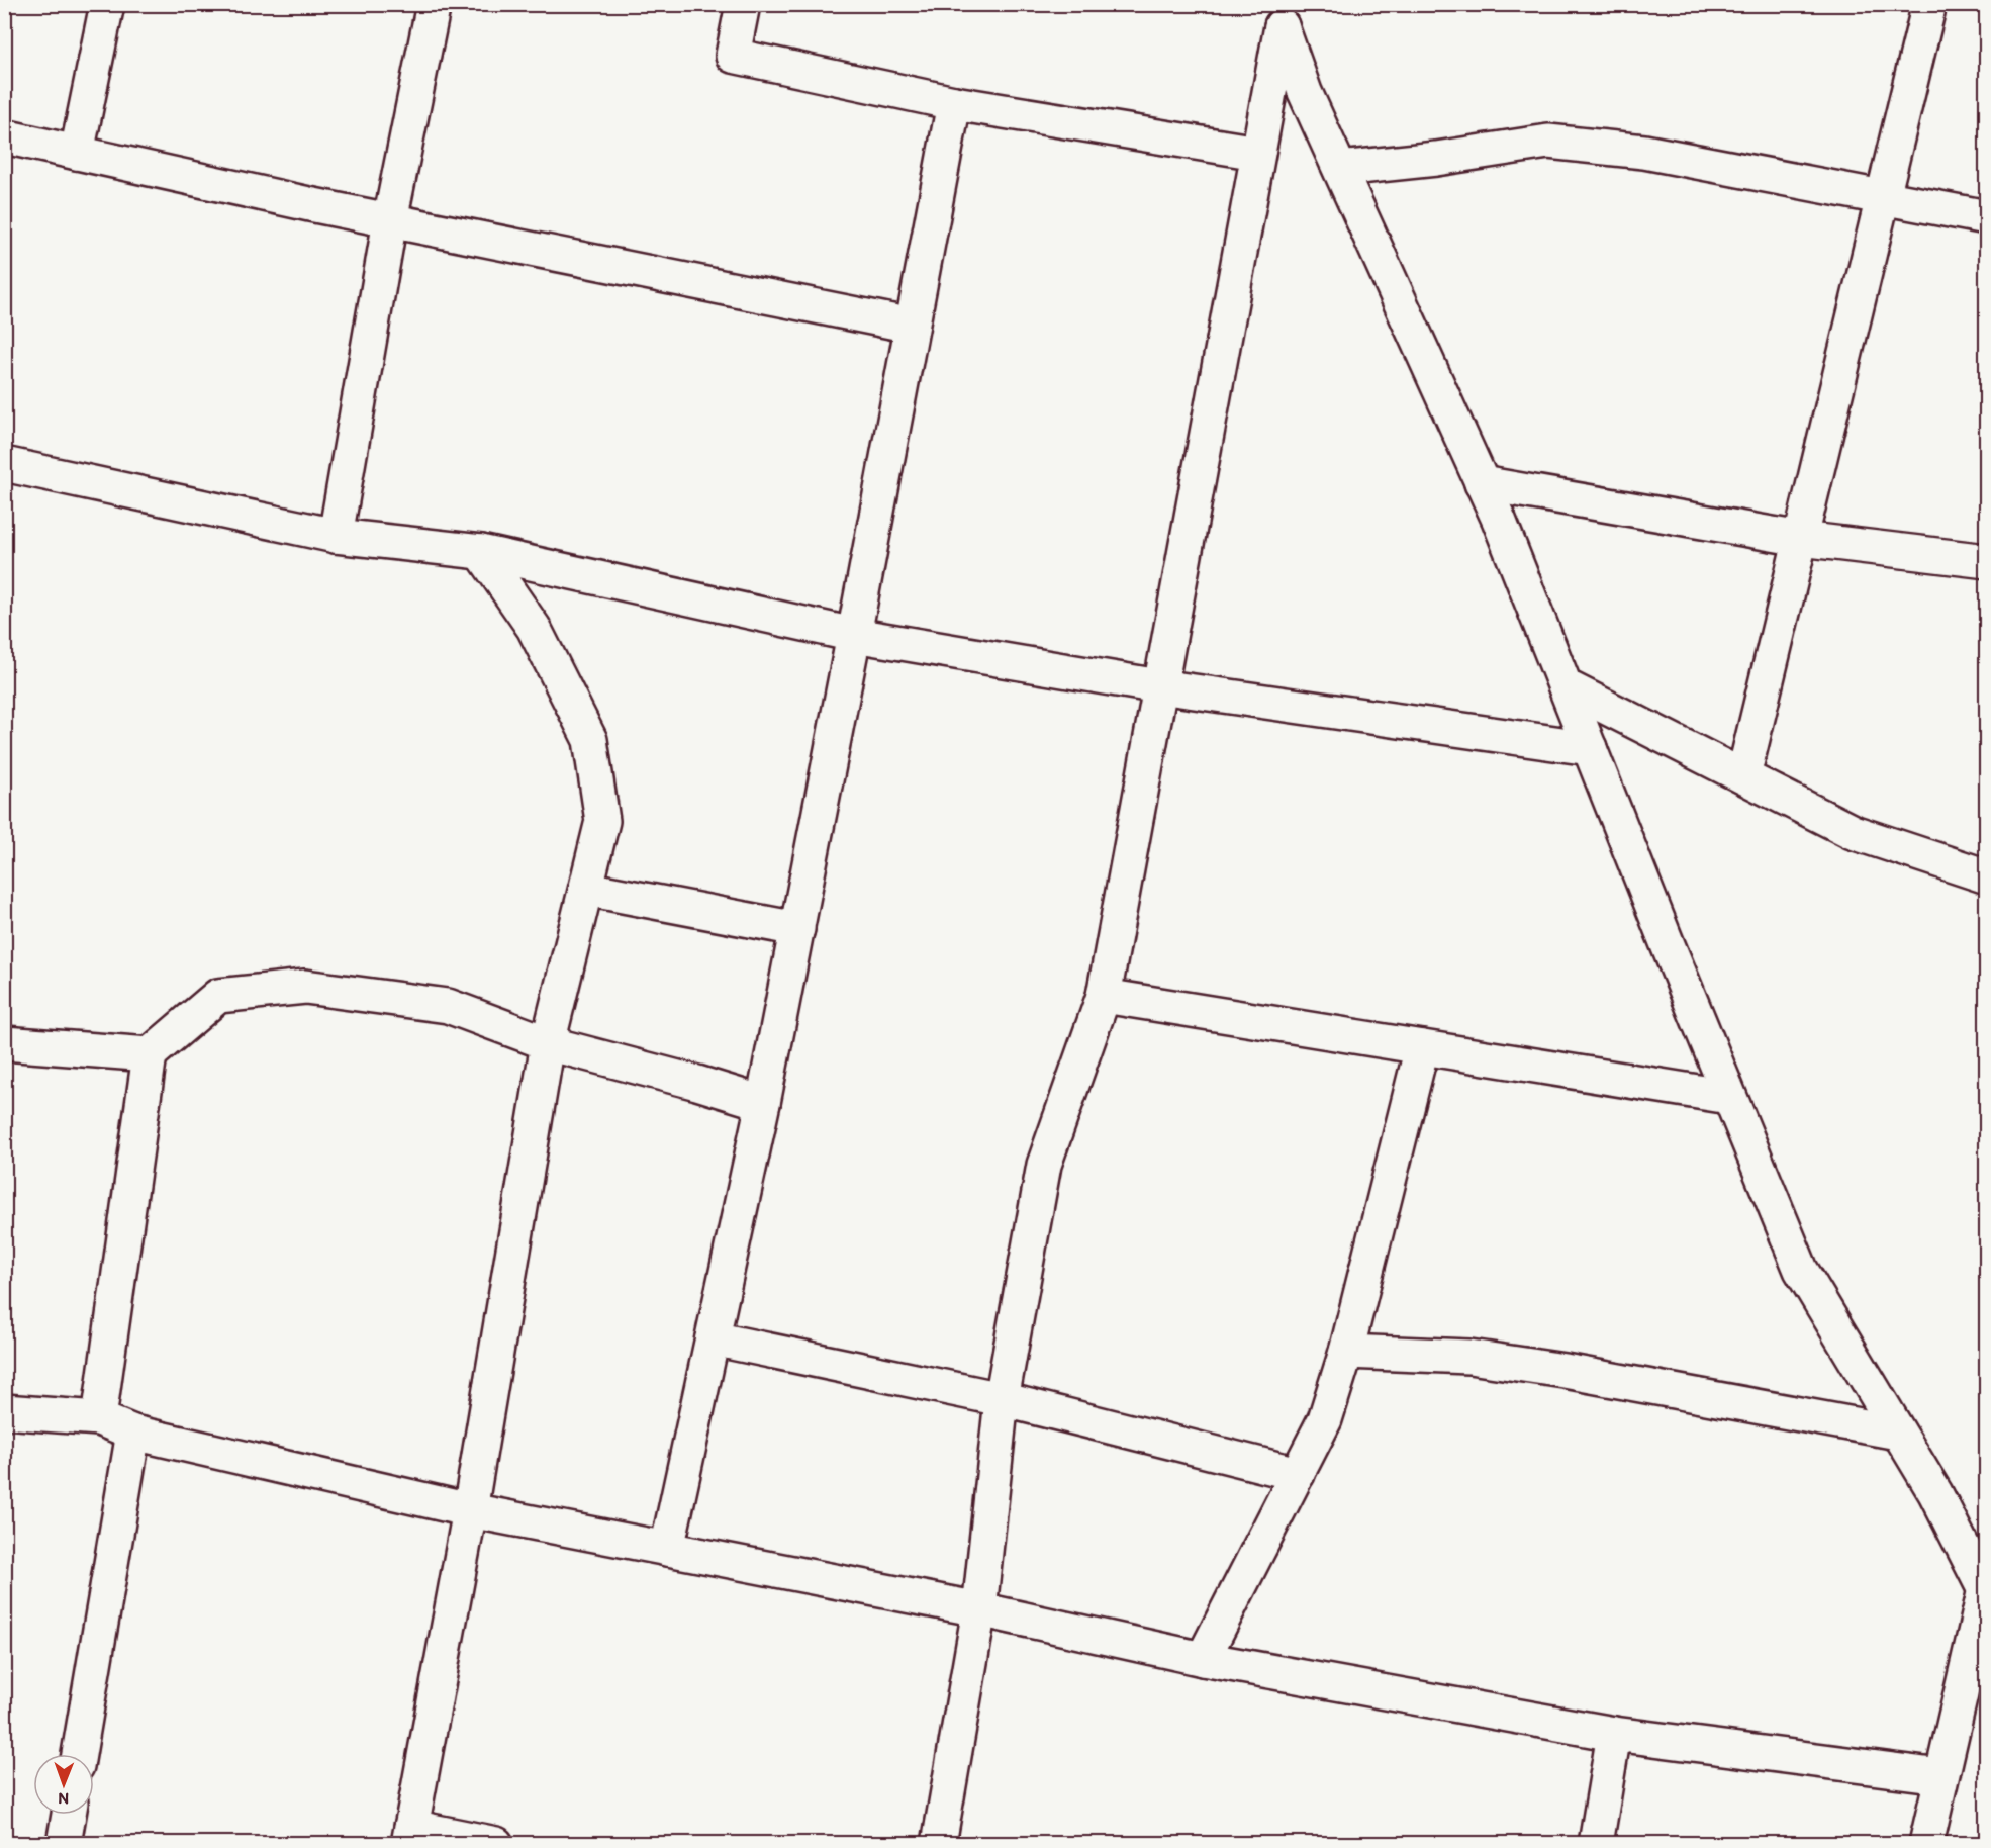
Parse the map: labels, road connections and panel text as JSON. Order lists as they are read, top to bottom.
{
  "north": "bottom"
}
